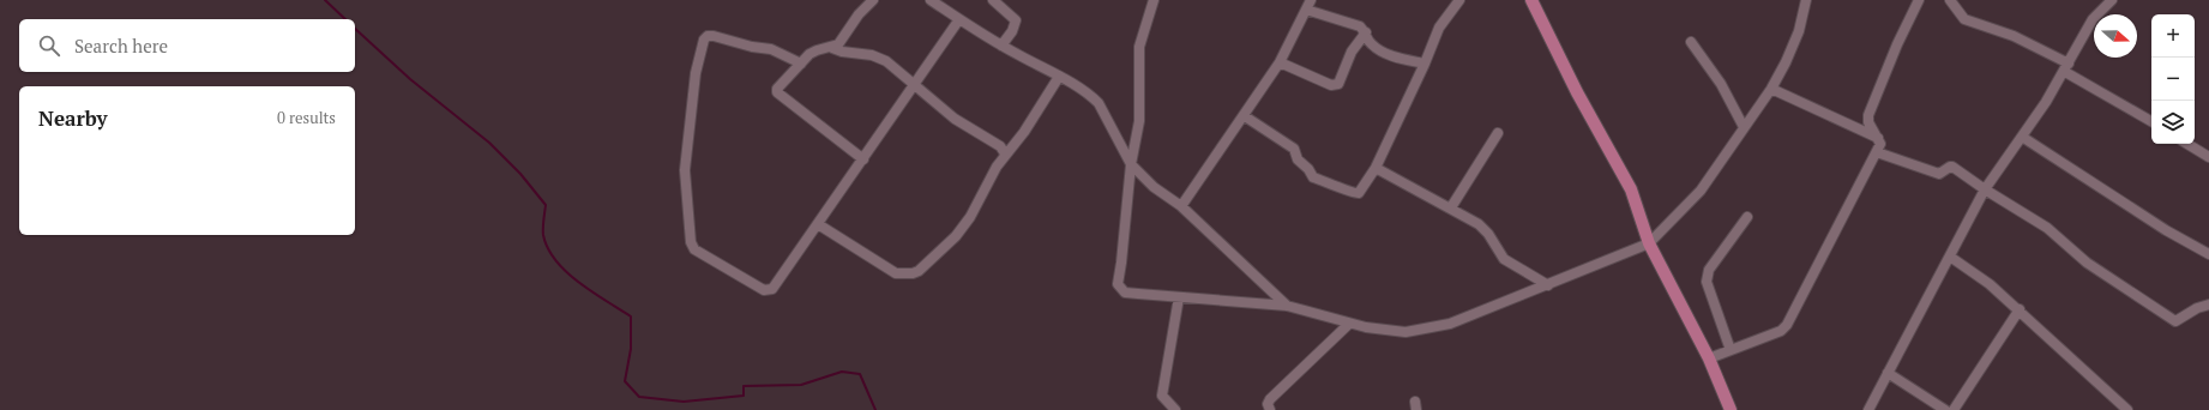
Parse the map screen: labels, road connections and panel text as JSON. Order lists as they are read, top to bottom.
{
  "north": "right",
  "page": {
    "map_buttons": ["+", "−"],
    "search": "Search here",
    "heading": ["Nearby", "0 results"]
  }
}
